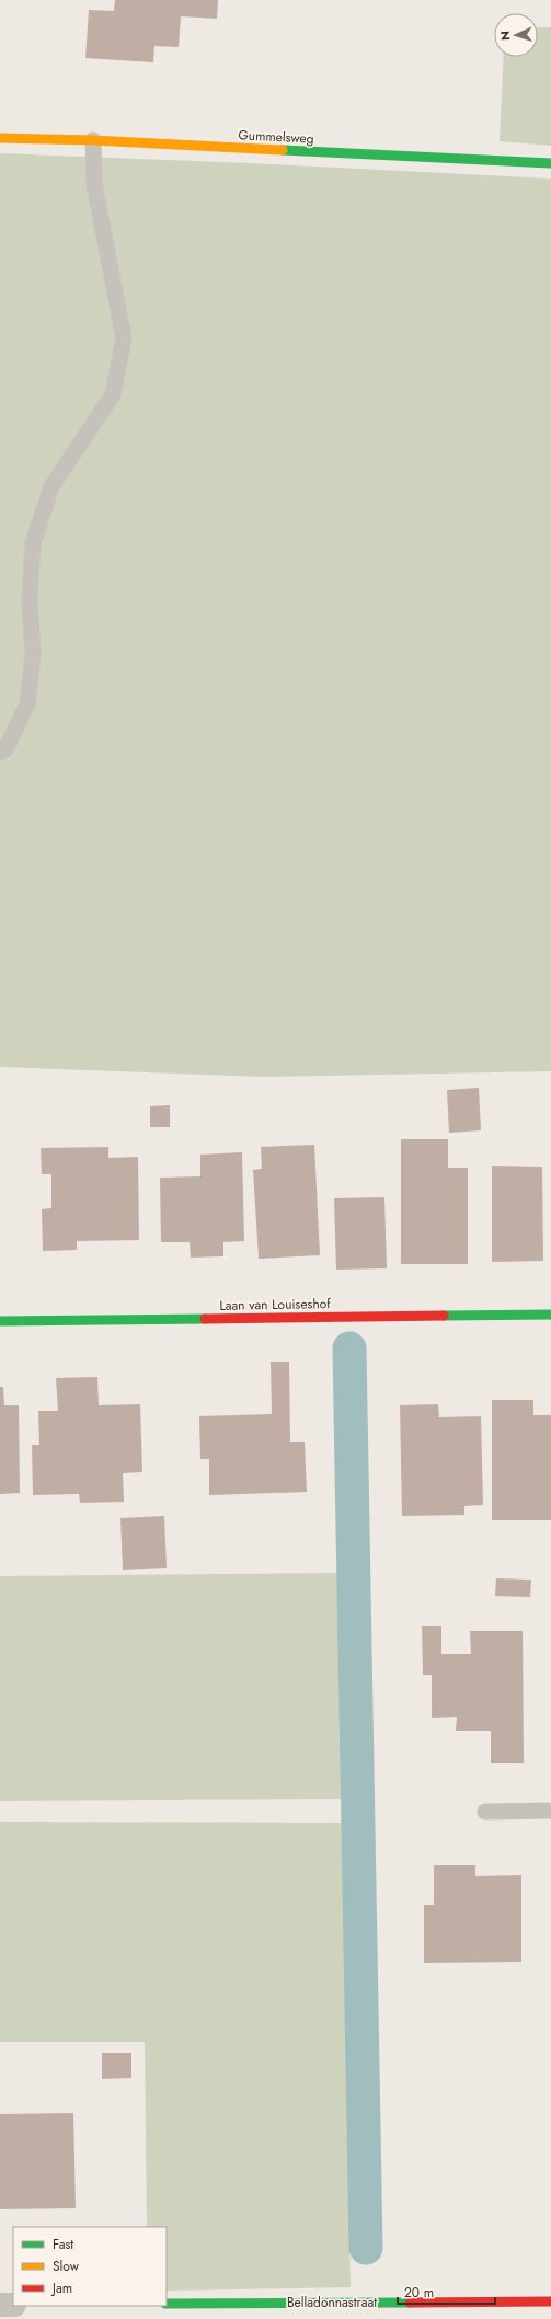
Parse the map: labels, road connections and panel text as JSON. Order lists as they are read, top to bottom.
{
  "streets": {
    "street": ["Gummelsweg", "Laan van Louiseshof", "Belladonnastraat"]
  },
  "legend": ["Fast", "Slow", "Jam"],
  "scale_bar": "20 m",
  "north": "left"
}
